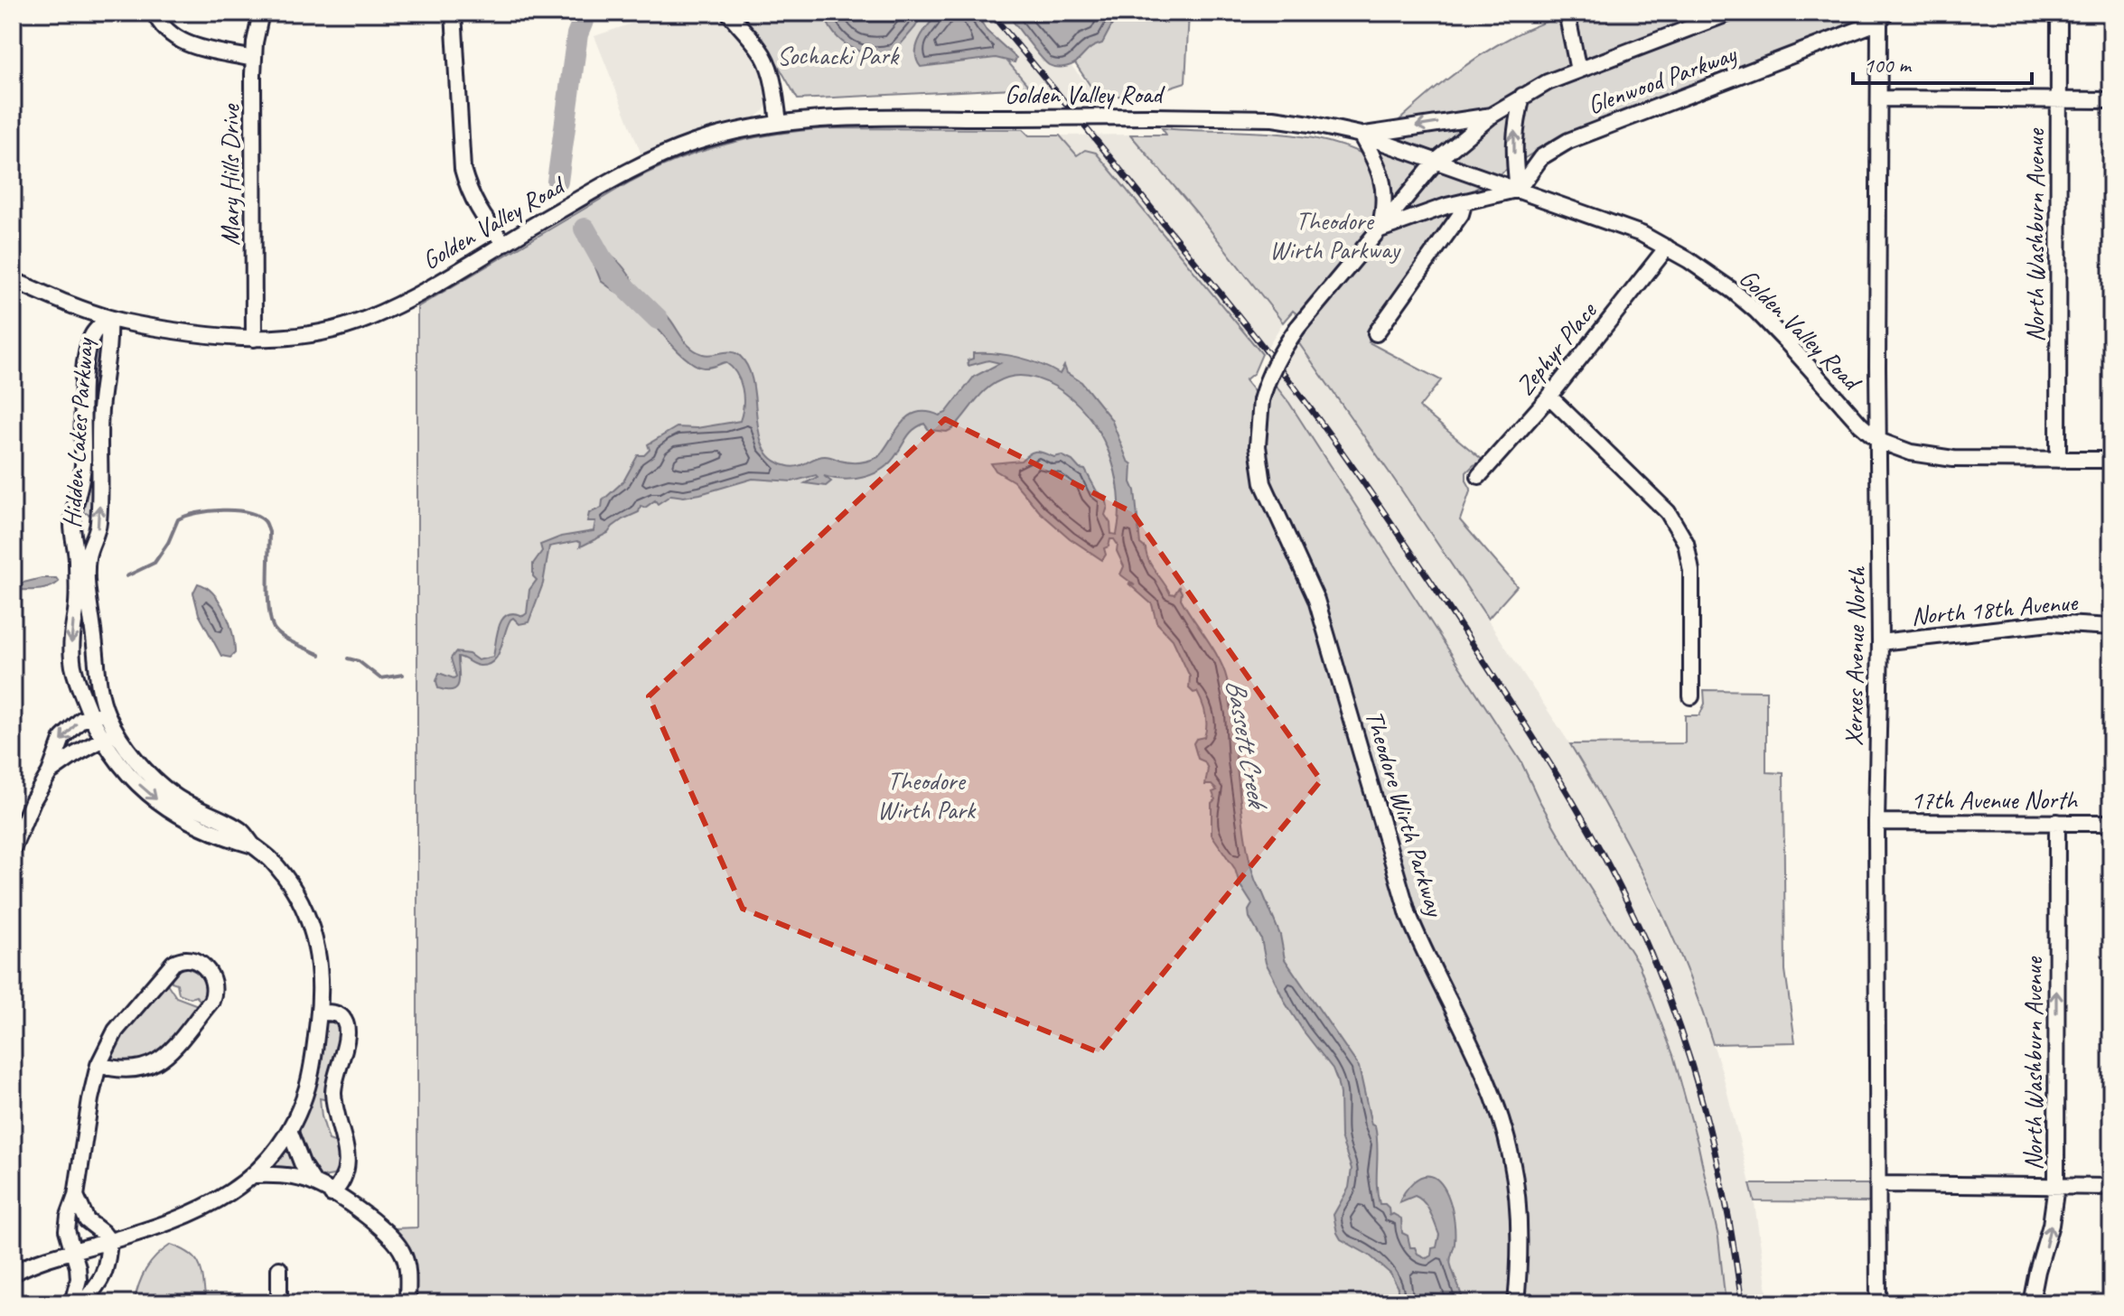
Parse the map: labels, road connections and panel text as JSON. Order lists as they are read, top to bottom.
{
  "streets": {
    "street": [
      "Glenwood Parkway",
      "Golden Valley Road",
      "Mary Hills Drive",
      "North Washburn Avenue",
      "Zephyr Place",
      "Hidden Lakes Parkway",
      "North 18th Avenue",
      "Xerxes Avenue North",
      "17th Avenue North",
      "Theodore Wirth Parkway"
    ]
  },
  "crossings": [
    ["Glenwood Parkway", "Golden Valley Road"],
    ["Glenwood Parkway", "Xerxes Avenue North"],
    ["Golden Valley Road", "Mary Hills Drive"],
    ["Golden Valley Road", "North Washburn Avenue"],
    ["Golden Valley Road", "Zephyr Place"],
    ["Golden Valley Road", "Hidden Lakes Parkway"],
    ["Golden Valley Road", "Xerxes Avenue North"],
    ["Golden Valley Road", "Theodore Wirth Parkway"],
    ["North Washburn Avenue", "17th Avenue North"],
    ["North 18th Avenue", "Xerxes Avenue North"],
    ["Xerxes Avenue North", "17th Avenue North"]
  ],
  "one_way": ["North Washburn Avenue"],
  "water": ["Bassett Creek"],
  "parks": ["Sochacki Park", "Theodore Wirth Parkway", "Theodore Wirth Park"],
  "scale_bar": "100 m"
}
